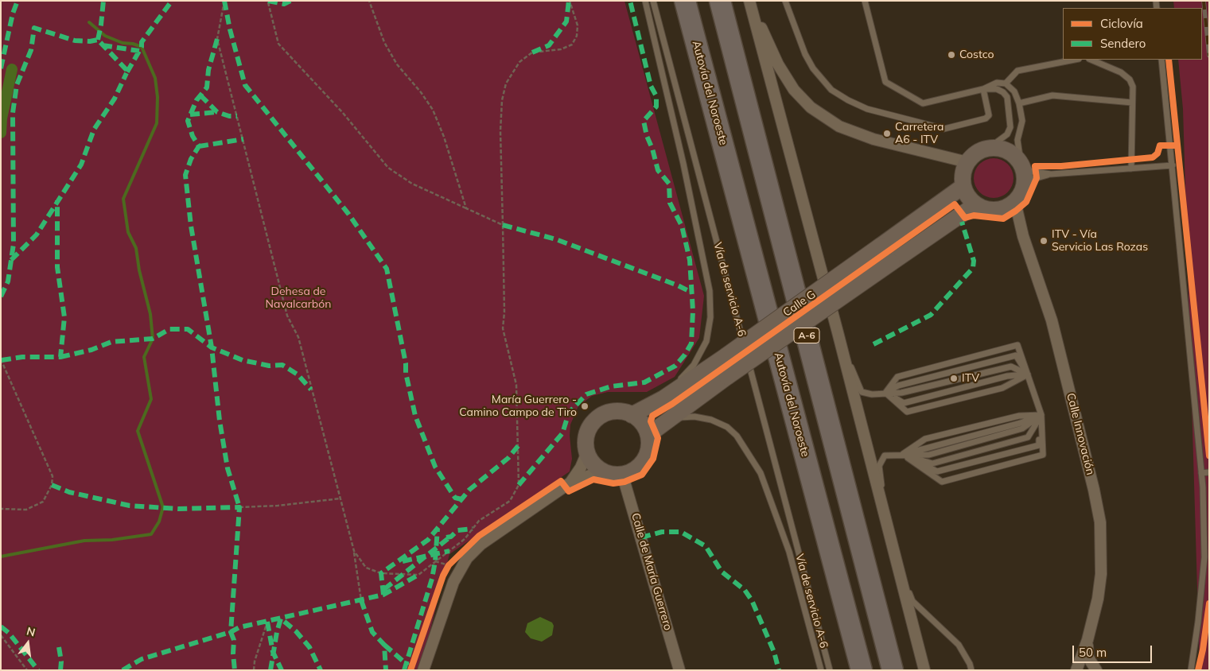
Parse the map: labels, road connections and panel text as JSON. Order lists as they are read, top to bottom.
{
  "streets": {
    "highway": ["Autovía del Noroeste", "A-6"],
    "street": ["Calle G", "Calle Innovación", "Calle de María Guerrero"],
    "lane": ["Vía de servicio A-6"]
  },
  "crossings": [
    ["Calle G", "Calle Innovación"],
    ["Calle G", "Calle de María Guerrero"]
  ],
  "parks": ["Dehesa de Navalcarbón"],
  "places": [
    "Costco",
    "Carretera A6 - ITV",
    "ITV - Vía Servicio Las Rozas",
    "ITV",
    "María Guerrero - Camino Campo de Tiro"
  ],
  "legend": ["Ciclovía", "Sendero"],
  "scale_bar": "50 m",
  "north": "top"
}
